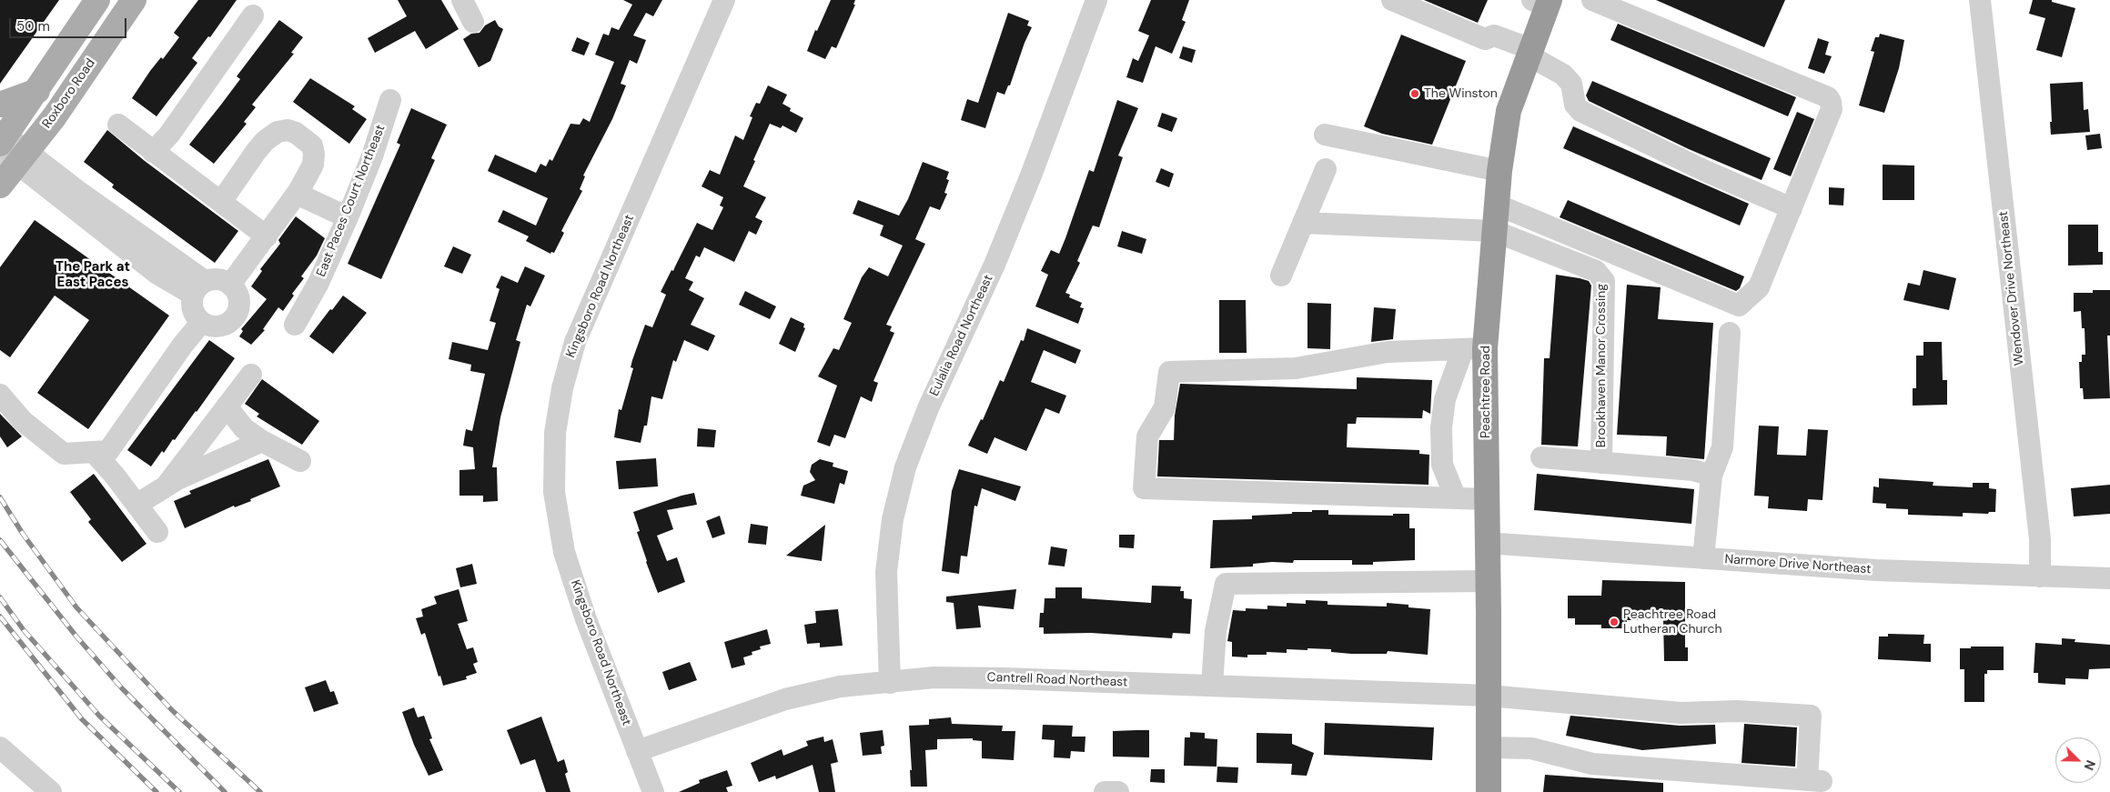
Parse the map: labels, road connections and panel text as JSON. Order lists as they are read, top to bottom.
{
  "streets": {
    "highway": ["Peachtree Road"],
    "main road": ["Roxboro Road"],
    "street": [
      "East Paces Court Northeast",
      "Kingsboro Road Northeast",
      "Wendover Drive Northeast",
      "Eulalia Road Northeast",
      "Brookhaven Manor Crossing",
      "Narmore Drive Northeast",
      "Cantrell Road Northeast"
    ]
  },
  "crossings": [
    ["Kingsboro Road Northeast", "Cantrell Road Northeast"],
    ["Wendover Drive Northeast", "Narmore Drive Northeast"],
    ["Eulalia Road Northeast", "Cantrell Road Northeast"],
    ["Brookhaven Manor Crossing", "Peachtree Road"],
    ["Peachtree Road", "Narmore Drive Northeast"],
    ["Peachtree Road", "Cantrell Road Northeast"]
  ],
  "districts": ["The Park at East Paces"],
  "places": ["The Winston", "Peachtree Road Lutheran Church"],
  "scale_bar": "50 m",
  "north": "bottom right"
}
